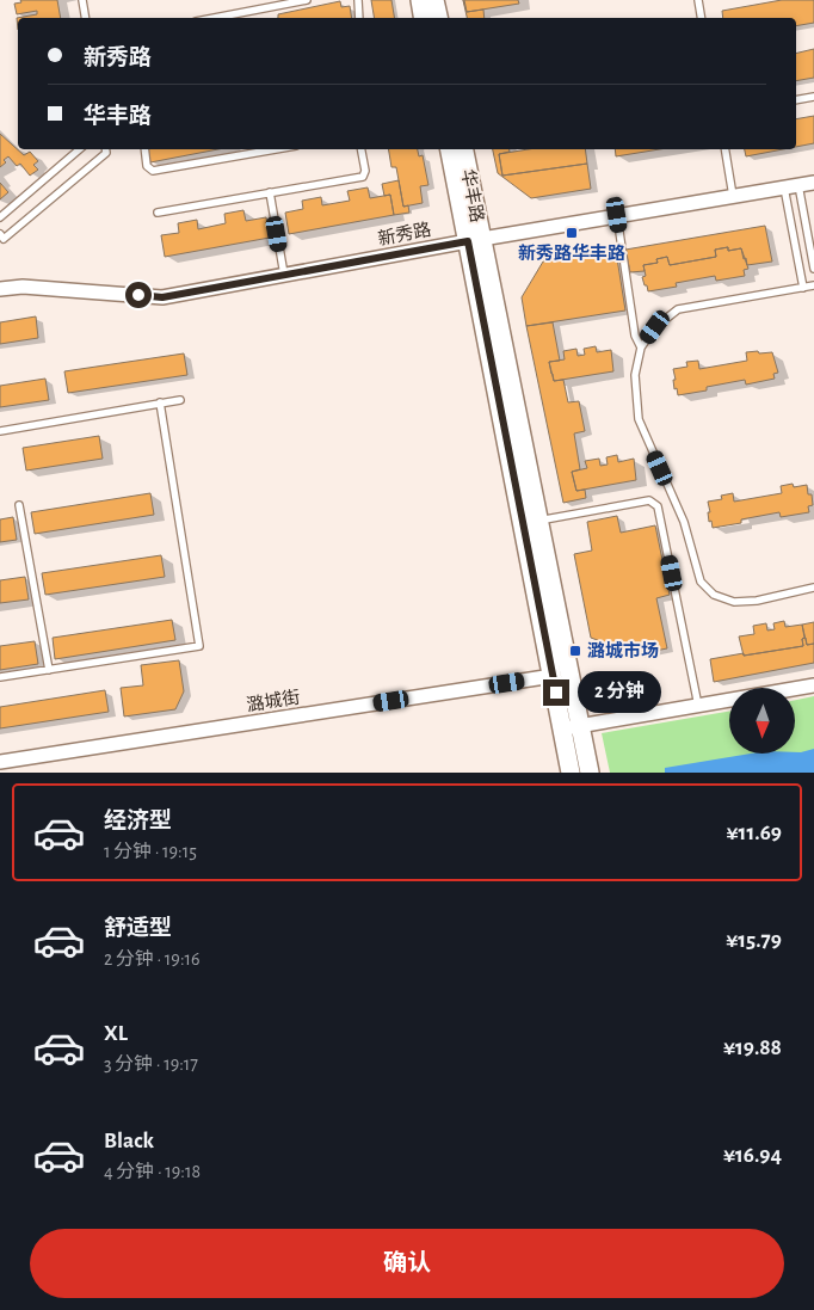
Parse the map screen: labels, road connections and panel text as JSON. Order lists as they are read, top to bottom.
{
  "streets": {
    "street": ["华丰路", "新秀路", "潞城街"]
  },
  "crossings": [
    ["华丰路", "新秀路"],
    ["华丰路", "潞城街"]
  ],
  "places": {
    "transit": ["新秀路华丰路", "潞城市场"]
  },
  "north": "bottom",
  "page": {
    "banner": ["新秀路", "华丰路"],
    "bubble": "2 分钟",
    "list": [
      {
        "name": "经济型",
        "note": "1 分钟 · 19:15",
        "value": "¥11.69"
      },
      {
        "name": "舒适型",
        "note": "2 分钟 · 19:16",
        "value": "¥15.79"
      },
      {
        "name": "XL",
        "note": "3 分钟 · 19:17",
        "value": "¥19.88"
      },
      {
        "name": "Black",
        "note": "4 分钟 · 19:18",
        "value": "¥16.94"
      }
    ],
    "buttons": "确认"
  }
}
